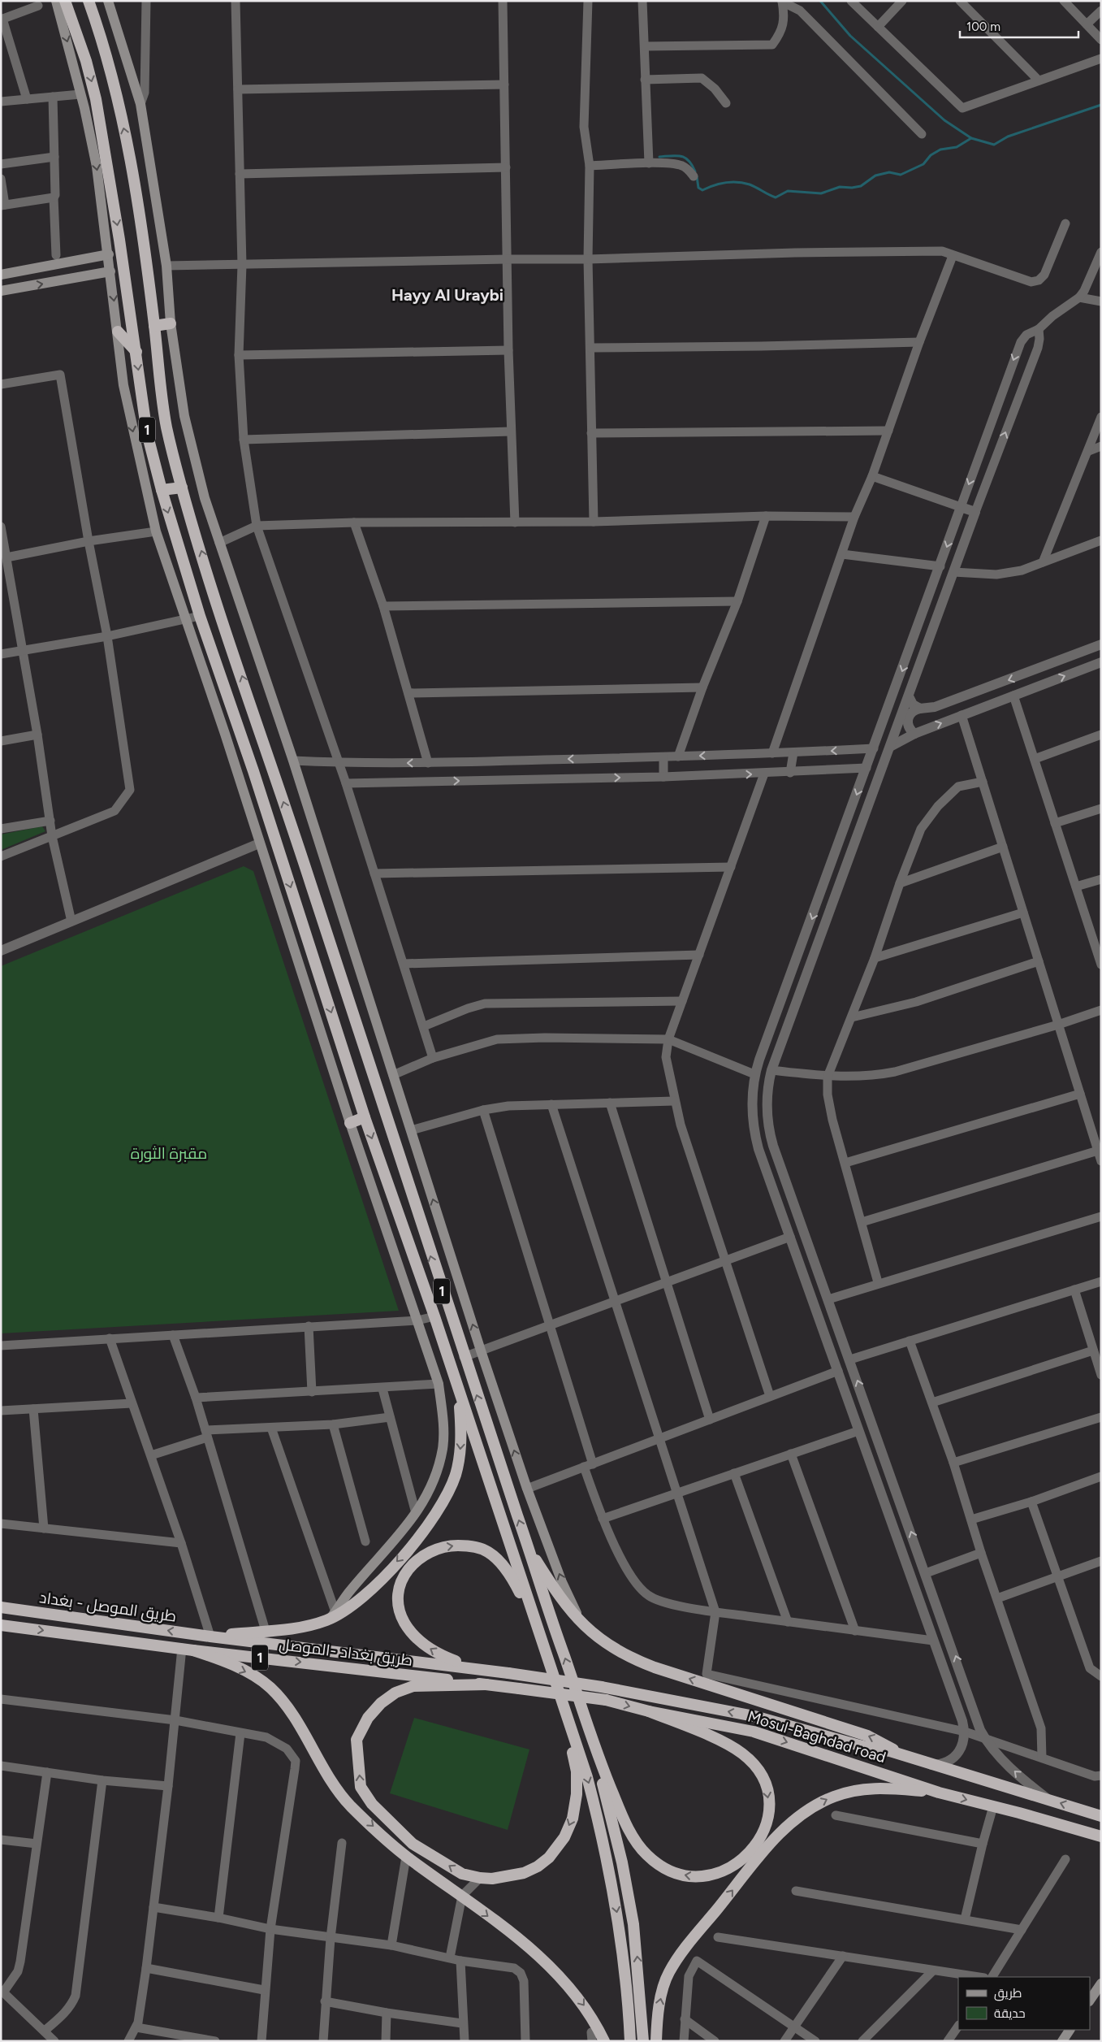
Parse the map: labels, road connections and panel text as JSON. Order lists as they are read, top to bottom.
{
  "streets": {
    "highway": [
      "1",
      "طريق الموصل - بغداد",
      "طريق بغداد -الموصل",
      "Mosul-Baghdad road"
    ]
  },
  "crossings": [
    ["طريق بغداد -الموصل", "Mosul-Baghdad road"]
  ],
  "one_way": ["طريق الموصل - بغداد"],
  "districts": ["Hayy Al Uraybi"],
  "parks": ["مقبرة الثورة"],
  "legend": ["طريق", "حديقة"],
  "scale_bar": "100 m"
}
